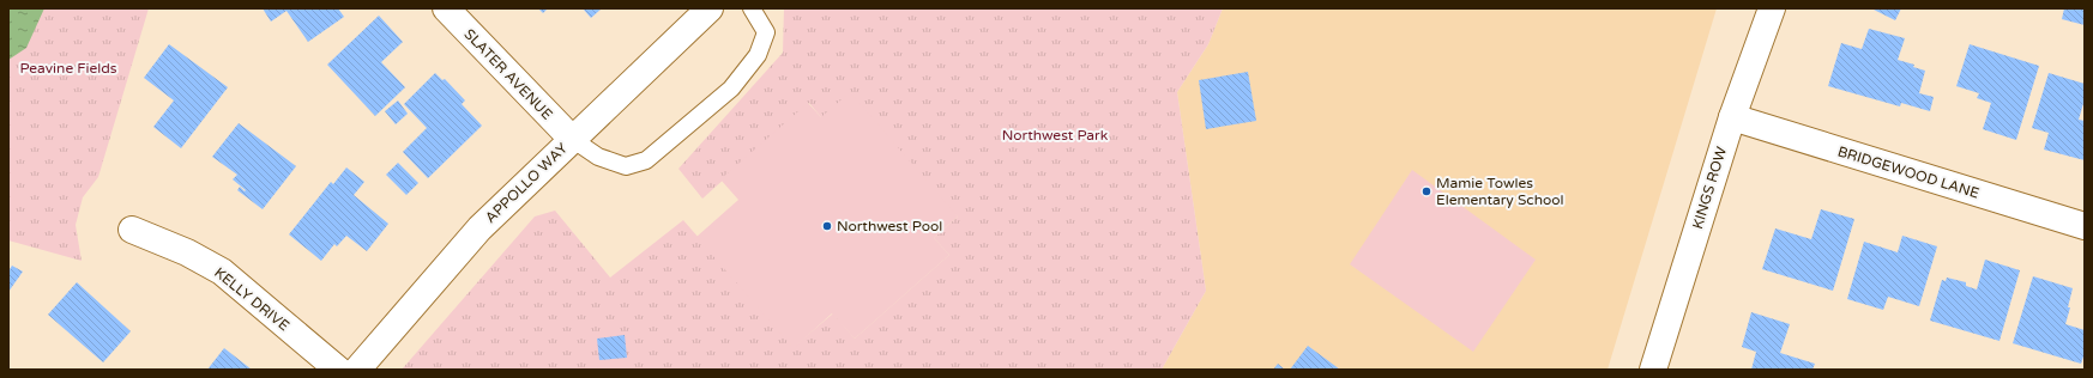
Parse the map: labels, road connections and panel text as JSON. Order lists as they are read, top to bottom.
{
  "streets": {
    "street": [
      "SLATER AVENUE",
      "BRIDGEWOOD LANE",
      "APPOLLO WAY",
      "KINGS ROW",
      "KELLY DRIVE"
    ]
  },
  "crossings": [
    ["SLATER AVENUE", "APPOLLO WAY"],
    ["BRIDGEWOOD LANE", "KINGS ROW"]
  ],
  "parks": ["Peavine Fields", "Northwest Park"],
  "places": ["Mamie Towles Elementary School", "Northwest Pool"]
}
